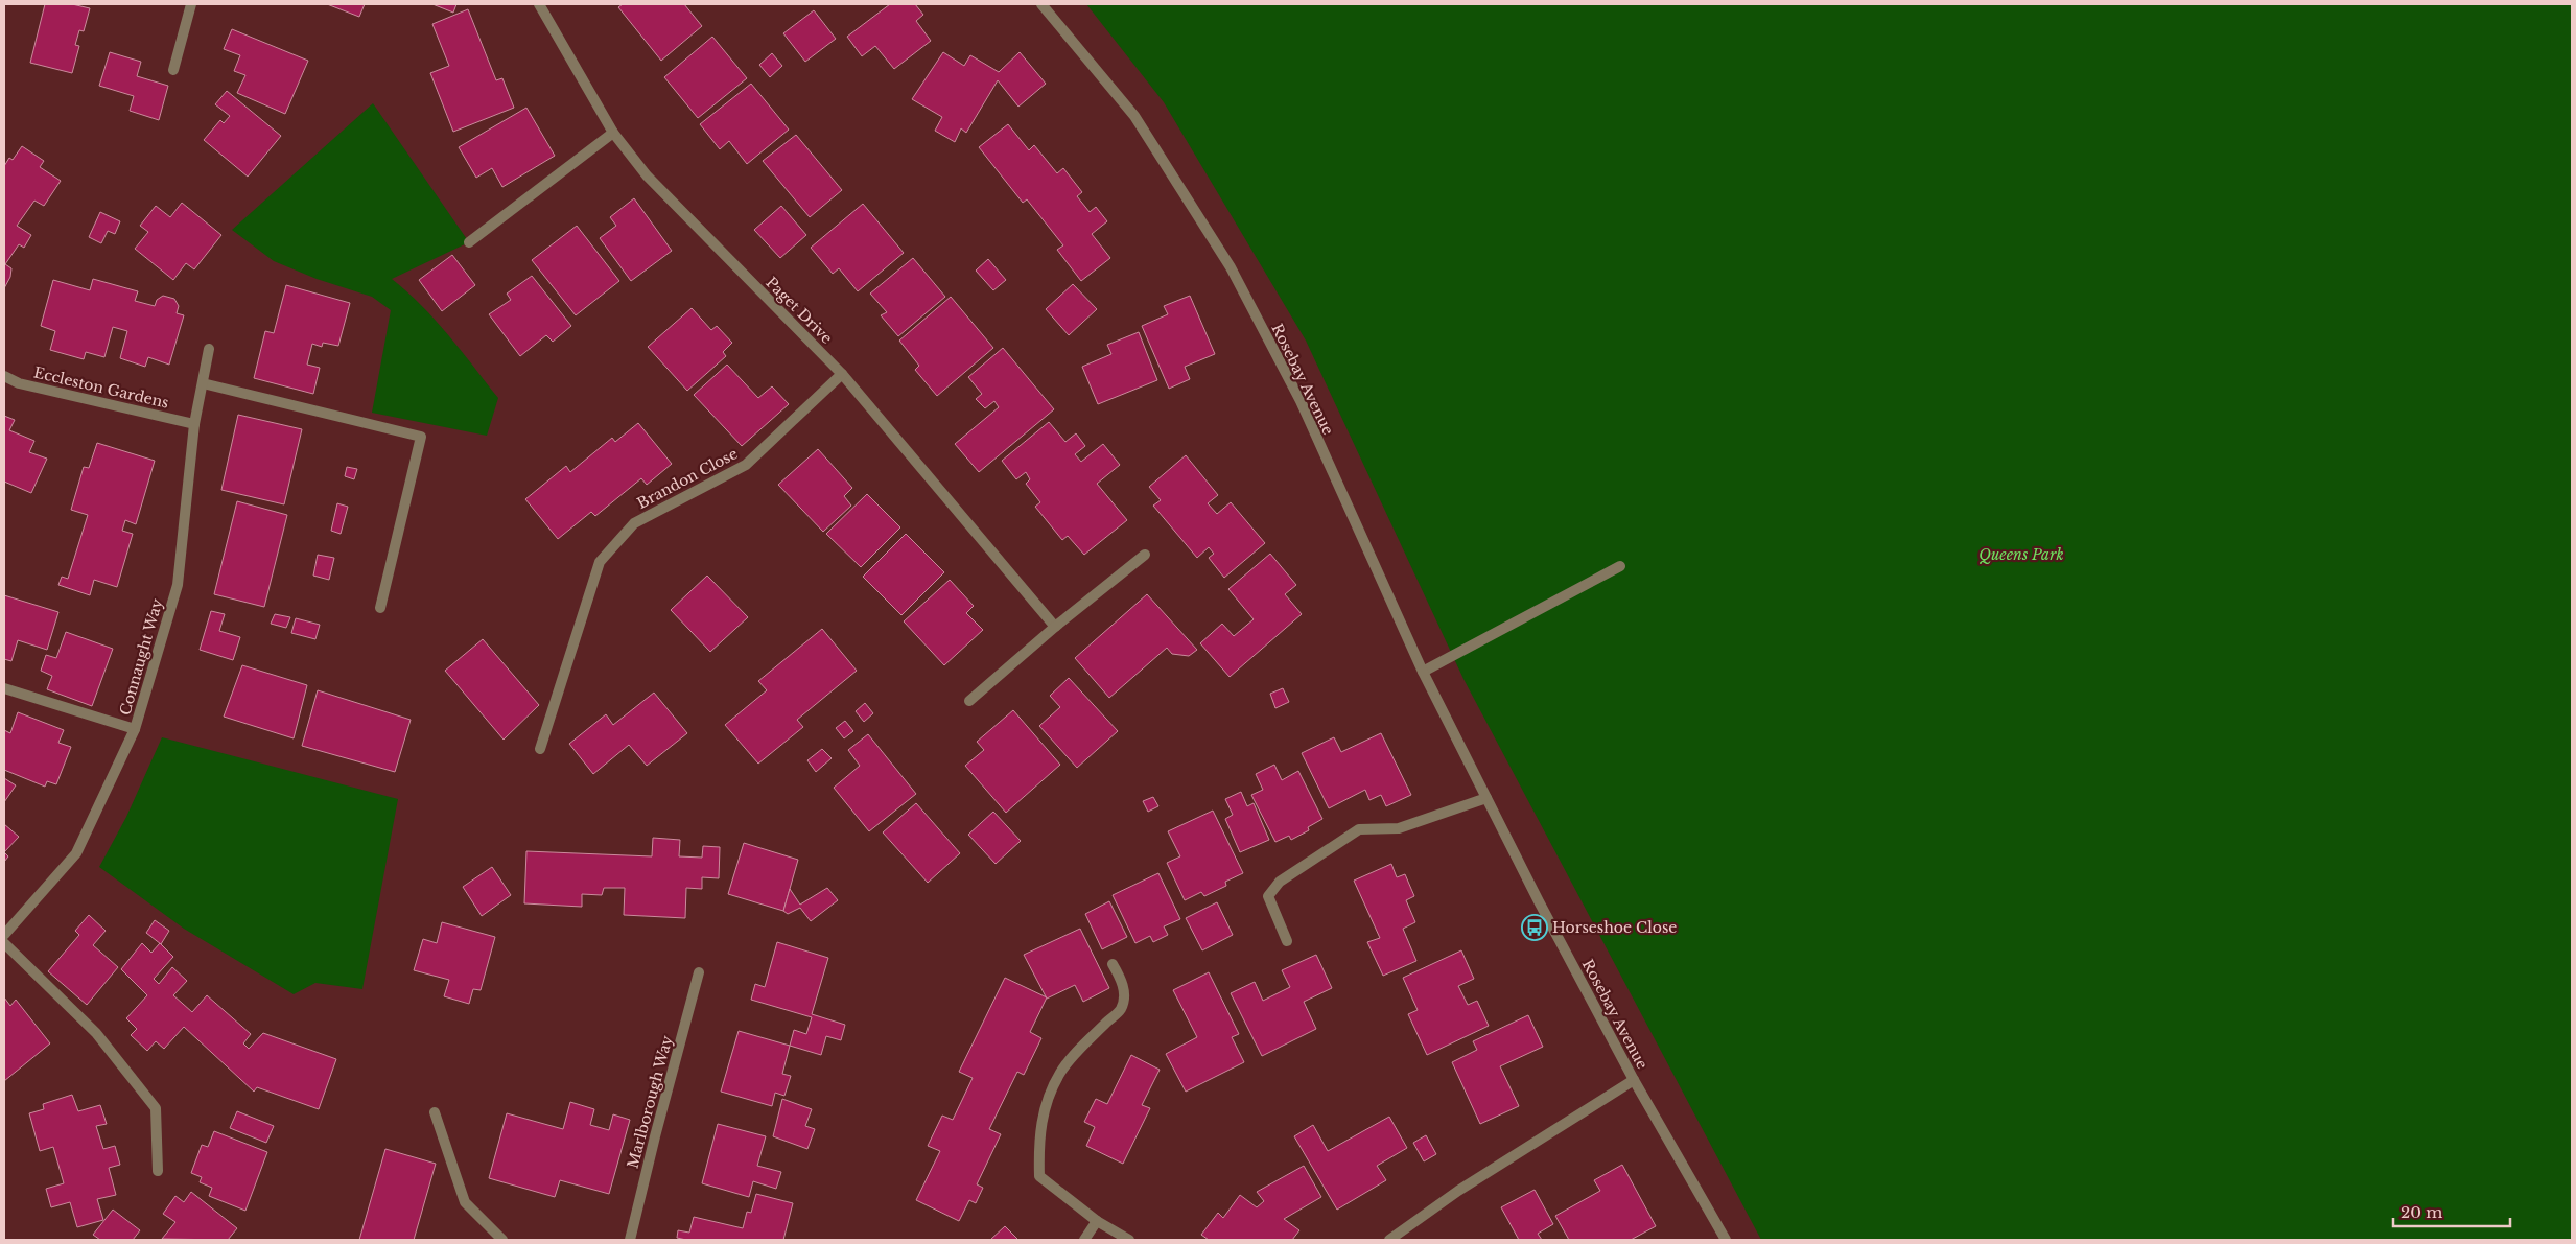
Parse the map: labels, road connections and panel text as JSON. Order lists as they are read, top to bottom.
{
  "streets": {
    "street": [
      "Paget Drive",
      "Rosebay Avenue",
      "Eccleston Gardens",
      "Brandon Close",
      "Connaught Way",
      "Marlborough Way"
    ]
  },
  "crossings": [
    ["Paget Drive", "Brandon Close"],
    ["Eccleston Gardens", "Connaught Way"]
  ],
  "parks": ["Queens Park"],
  "places": {
    "bus stop": ["Horseshoe Close"]
  },
  "scale_bar": "20 m"
}
